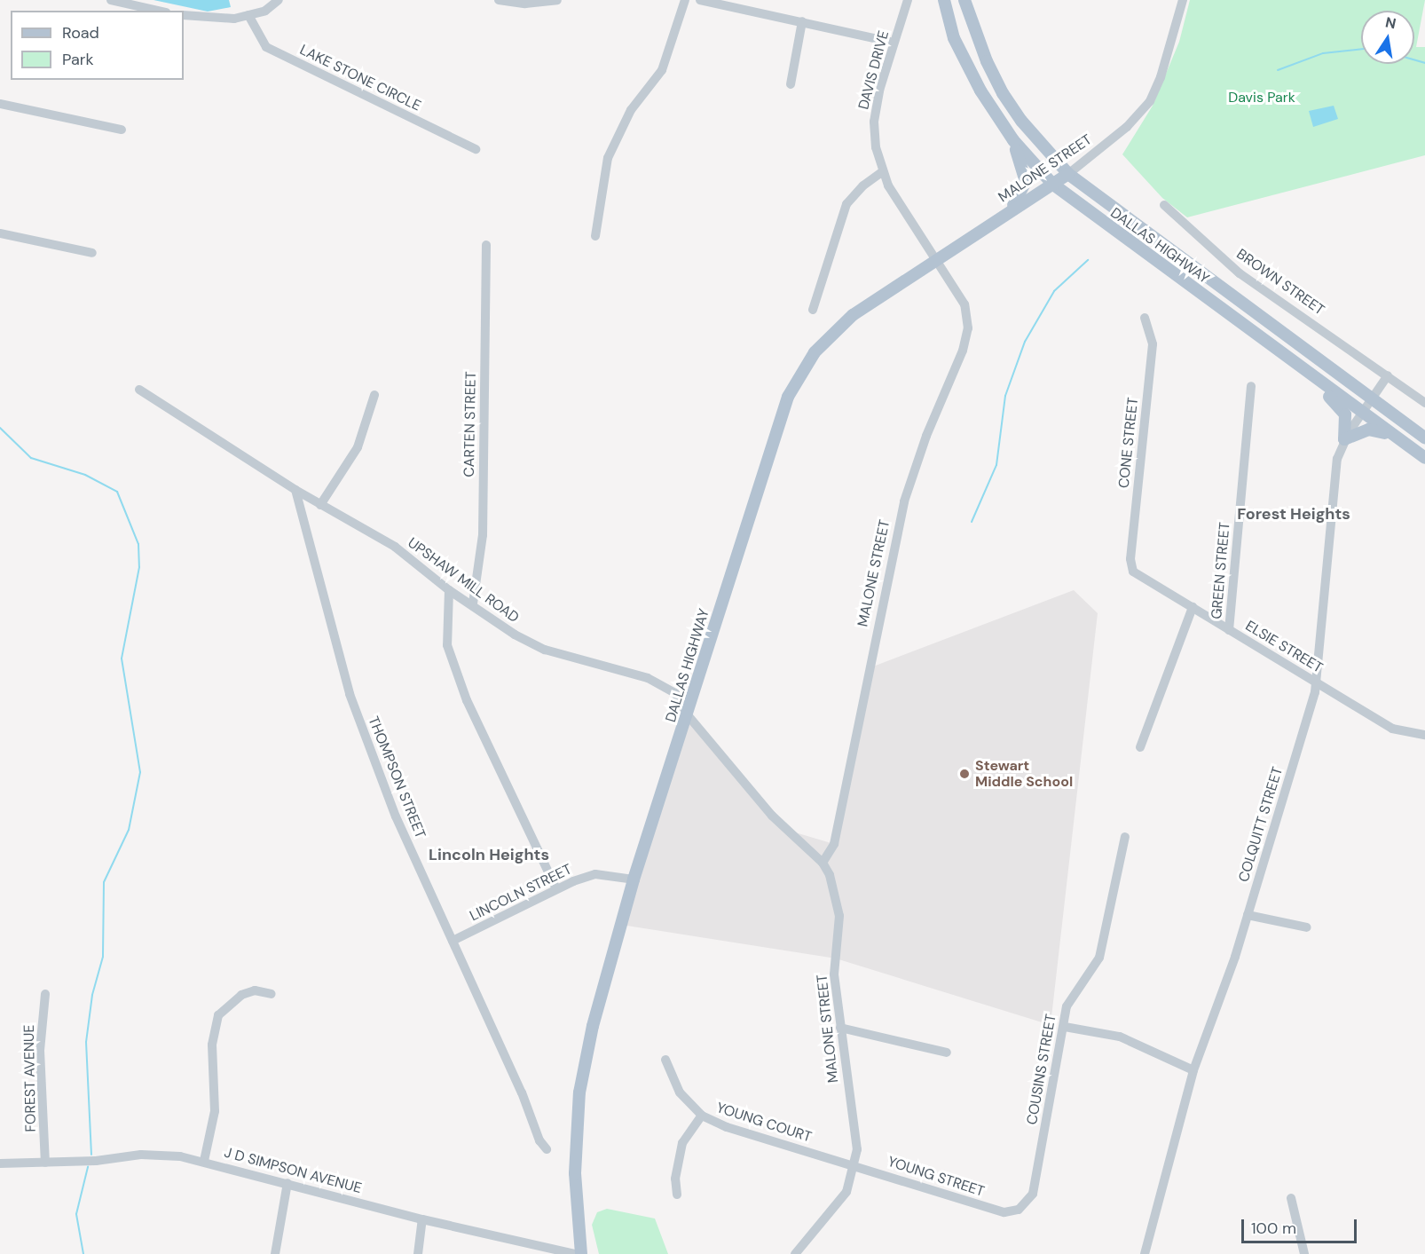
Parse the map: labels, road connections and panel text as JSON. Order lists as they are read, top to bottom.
{
  "streets": {
    "main road": ["MALONE STREET", "DALLAS HIGHWAY"],
    "street": [
      "DAVIS DRIVE",
      "LAKE STONE CIRCLE",
      "BROWN STREET",
      "CARTEN STREET",
      "CONE STREET",
      "GREEN STREET",
      "UPSHAW MILL ROAD",
      "ELSIE STREET",
      "THOMPSON STREET",
      "COLQUITT STREET",
      "LINCOLN STREET",
      "COUSINS STREET",
      "FOREST AVENUE",
      "YOUNG COURT",
      "J D SIMPSON AVENUE",
      "YOUNG STREET"
    ]
  },
  "crossings": [
    ["DAVIS DRIVE", "MALONE STREET"],
    ["DAVIS DRIVE", "DALLAS HIGHWAY"],
    ["MALONE STREET", "DALLAS HIGHWAY"],
    ["MALONE STREET", "UPSHAW MILL ROAD"],
    ["MALONE STREET", "YOUNG COURT"],
    ["MALONE STREET", "YOUNG STREET"],
    ["DALLAS HIGHWAY", "UPSHAW MILL ROAD"],
    ["DALLAS HIGHWAY", "COLQUITT STREET"],
    ["DALLAS HIGHWAY", "LINCOLN STREET"],
    ["CARTEN STREET", "UPSHAW MILL ROAD"],
    ["CONE STREET", "ELSIE STREET"],
    ["GREEN STREET", "ELSIE STREET"],
    ["UPSHAW MILL ROAD", "THOMPSON STREET"],
    ["ELSIE STREET", "COLQUITT STREET"],
    ["THOMPSON STREET", "LINCOLN STREET"],
    ["COUSINS STREET", "YOUNG STREET"],
    ["FOREST AVENUE", "J D SIMPSON AVENUE"],
    ["YOUNG COURT", "YOUNG STREET"]
  ],
  "districts": ["Forest Heights", "Lincoln Heights"],
  "parks": ["Davis Park"],
  "places": ["Stewart Middle School"],
  "legend": ["Road", "Park"],
  "scale_bar": "100 m",
  "north": "top"
}
